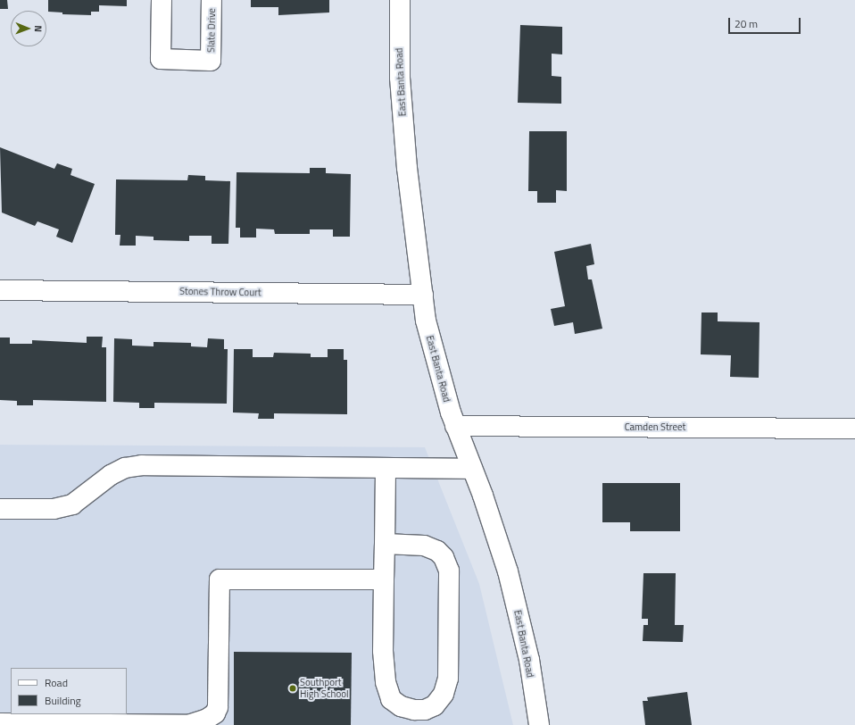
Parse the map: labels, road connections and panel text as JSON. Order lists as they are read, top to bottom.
{
  "streets": {
    "street": [
      "Slate Drive",
      "East Banta Road",
      "Stones Throw Court",
      "Camden Street"
    ]
  },
  "crossings": [
    ["East Banta Road", "Stones Throw Court"],
    ["East Banta Road", "Camden Street"]
  ],
  "places": ["Southport High School"],
  "legend": ["Road", "Building"],
  "scale_bar": "20 m",
  "north": "right"
}
